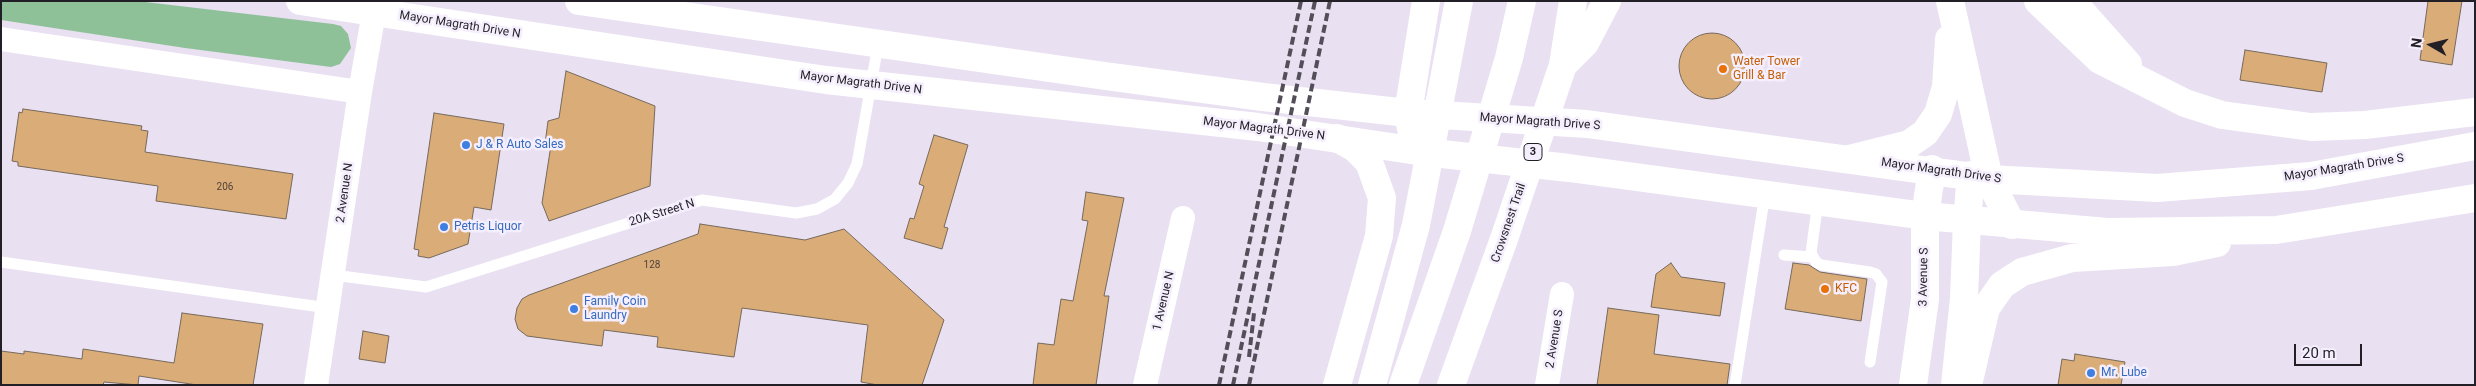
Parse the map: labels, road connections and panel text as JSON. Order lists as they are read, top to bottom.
{
  "streets": {
    "main road": [
      "Mayor Magrath Drive N",
      "Mayor Magrath Drive S",
      "3",
      "Crowsnest Trail",
      "3 Avenue S"
    ],
    "street": ["2 Avenue N", "1 Avenue N", "2 Avenue S"],
    "lane": ["20A Street N"]
  },
  "crossings": [
    ["Mayor Magrath Drive N", "2 Avenue N"],
    ["Mayor Magrath Drive N", "20A Street N"],
    ["Mayor Magrath Drive S", "3 Avenue S"],
    ["2 Avenue N", "20A Street N"]
  ],
  "places": [
    "Water Tower Grill & Bar",
    "J & R Auto Sales",
    "Petris Liquor",
    "KFC",
    "Family Coin Laundry",
    "Mr. Lube"
  ],
  "house_numbers": ["206", "128"],
  "scale_bar": "20 m",
  "north": "left"
}
